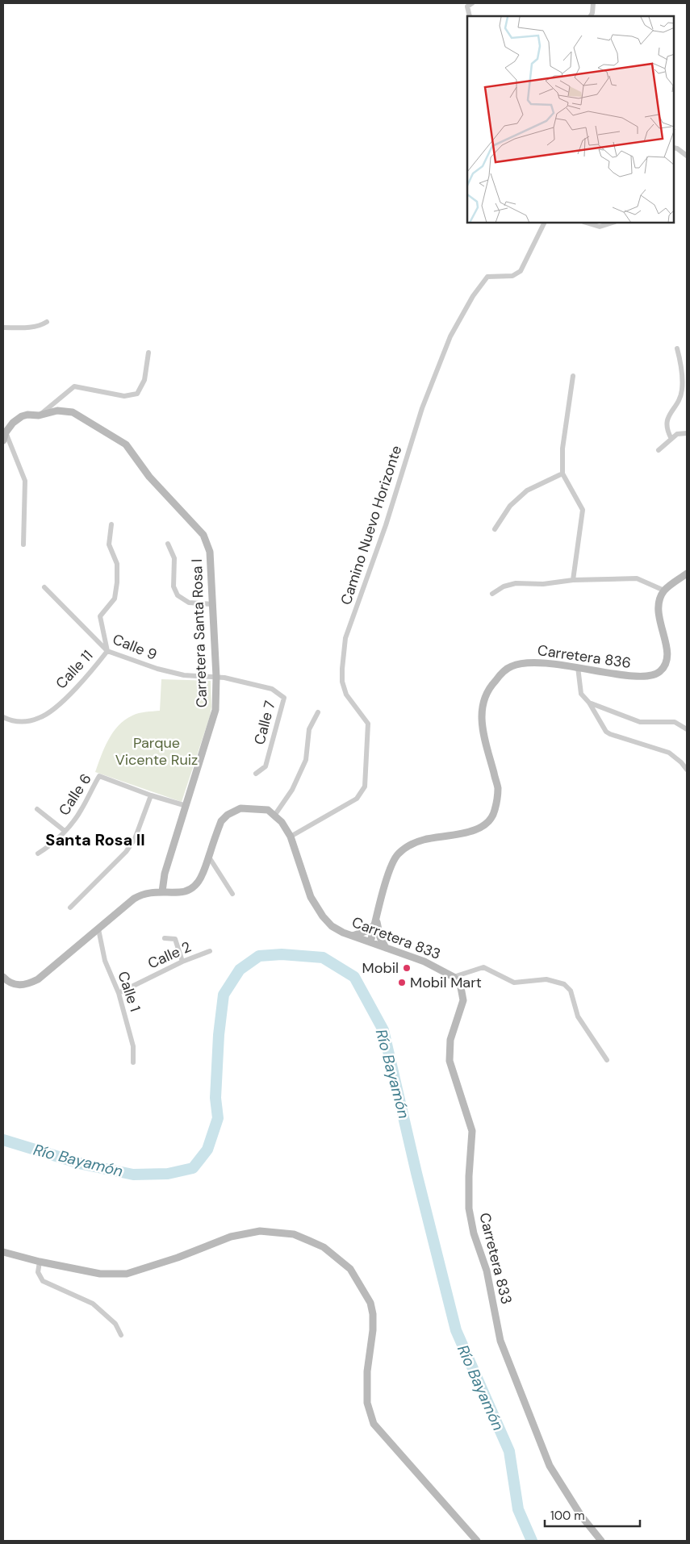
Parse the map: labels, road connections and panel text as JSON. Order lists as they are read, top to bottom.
{
  "streets": {
    "street": [
      "Camino Nuevo Horizonte",
      "Carretera Santa Rosa I",
      "Calle 9",
      "Carretera 836",
      "Calle 11",
      "Calle 7",
      "Calle 6",
      "Carretera 833",
      "Calle 2",
      "Calle 1"
    ]
  },
  "crossings": [
    ["Camino Nuevo Horizonte", "Carretera 833"],
    ["Carretera Santa Rosa I", "Calle 9"],
    ["Carretera Santa Rosa I", "Calle 7"],
    ["Carretera Santa Rosa I", "Calle 6"],
    ["Calle 9", "Calle 11"],
    ["Calle 9", "Calle 7"],
    ["Carretera 836", "Carretera 833"],
    ["Calle 2", "Calle 1"]
  ],
  "districts": ["Santa Rosa II"],
  "water": ["Río Bayamón"],
  "parks": ["Parque Vicente Ruiz"],
  "places": ["Mobil", "Mobil Mart"],
  "scale_bar": "100 m"
}
